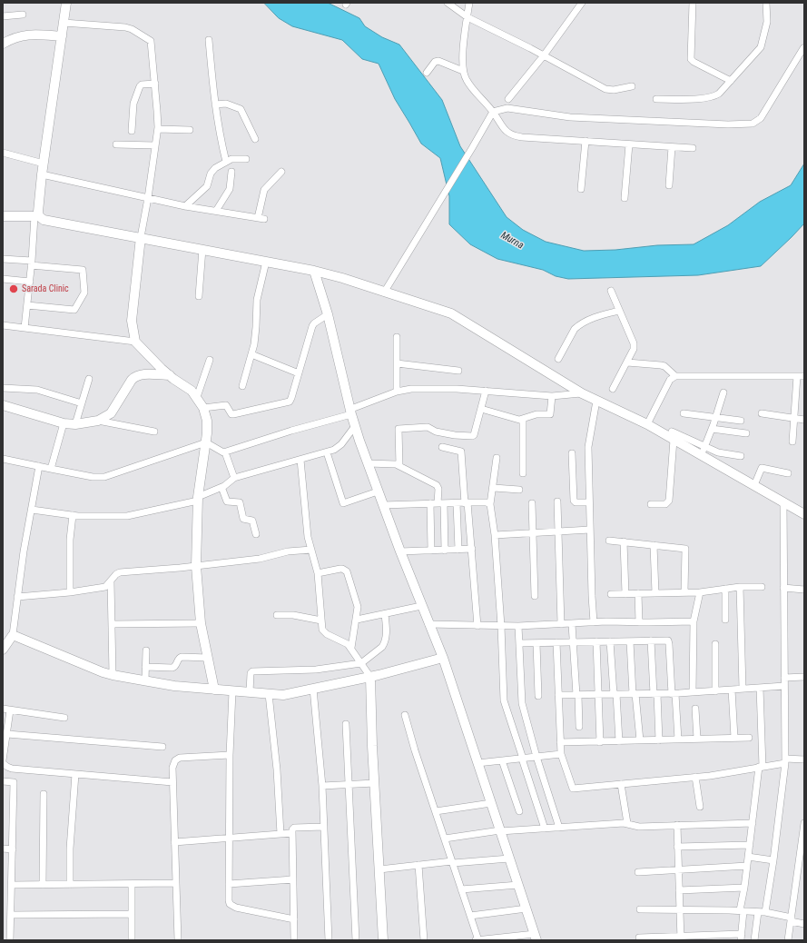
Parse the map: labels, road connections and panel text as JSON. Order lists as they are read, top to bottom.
{
  "water": ["Murna"],
  "places": ["Sarada Clinic"]
}
